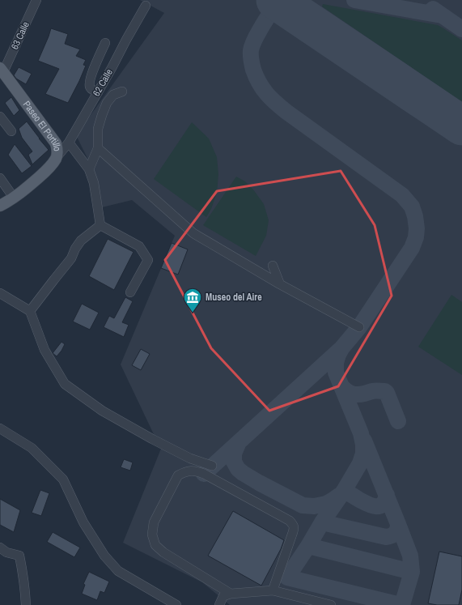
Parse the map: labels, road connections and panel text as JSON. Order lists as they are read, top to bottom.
{
  "streets": {
    "main road": ["Paseo El Portillo"],
    "street": ["63 Calle", "62 Calle"]
  },
  "crossings": [
    ["63 Calle", "Paseo El Portillo"],
    ["62 Calle", "Paseo El Portillo"]
  ],
  "places": {
    "museum": ["Museo del Aire"]
  }
}
